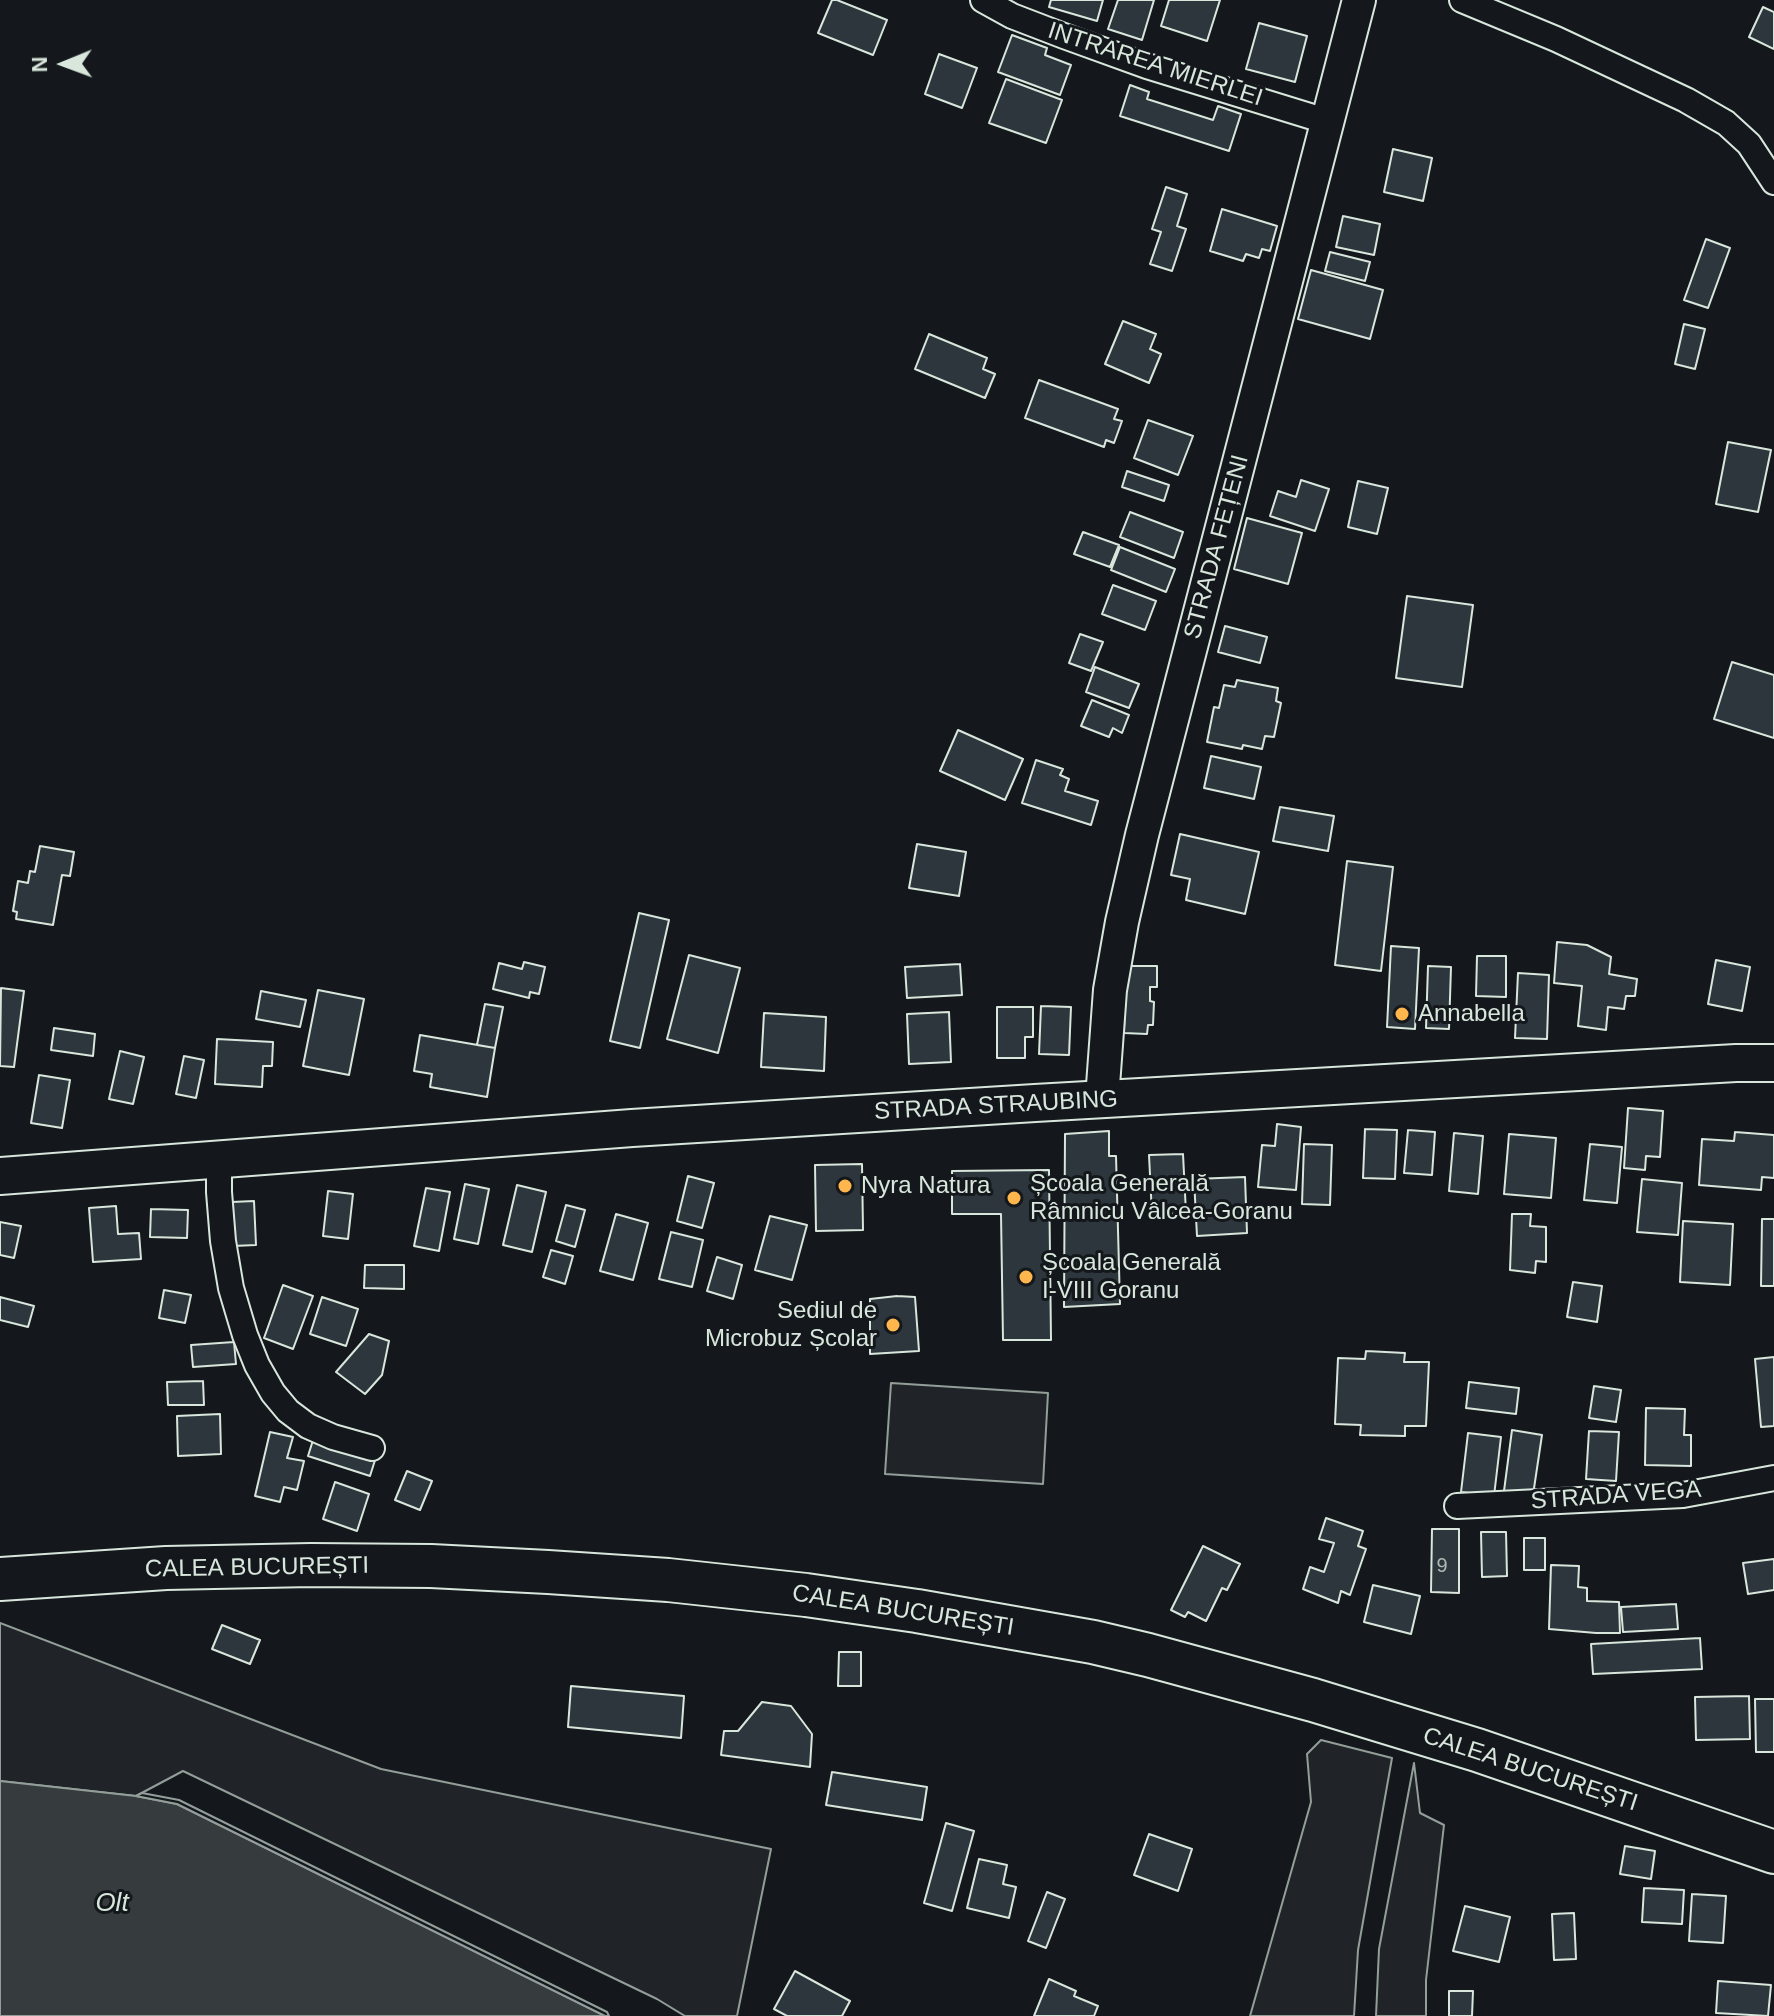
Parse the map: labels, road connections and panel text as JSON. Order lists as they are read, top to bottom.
{
  "streets": {
    "highway": ["CALEA BUCUREȘTI"],
    "main road": ["STRADA STRAUBING"],
    "street": ["INTRAREA MIERLEI", "STRADA FEȚENI", "STRADA VEGA"]
  },
  "crossings": [
    ["INTRAREA MIERLEI", "STRADA FEȚENI"],
    ["STRADA FEȚENI", "STRADA STRAUBING"]
  ],
  "water": ["Olt"],
  "places": [
    "Annabella",
    "Nyra Natura",
    "Școala Generală Râmnicu Vâlcea-Goranu",
    "Școala Generală I-VIII Goranu",
    "Sediul de Microbuz Școlar"
  ],
  "house_numbers": ["9"],
  "north": "left"
}
